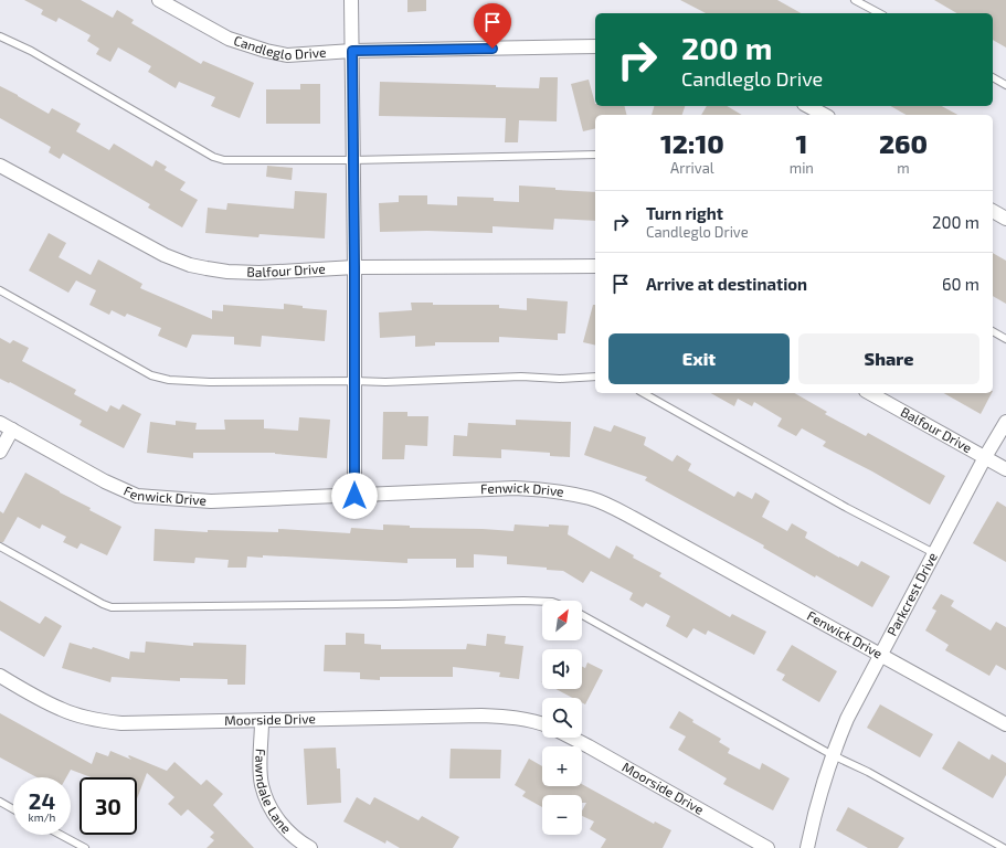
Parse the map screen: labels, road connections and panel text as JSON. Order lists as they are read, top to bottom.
{
  "streets": {
    "street": [
      "Candleglo Drive",
      "Balfour Drive",
      "Fenwick Drive",
      "Parkcrest Drive",
      "Moorside Drive",
      "Fawndale Lane"
    ]
  },
  "crossings": [
    ["Balfour Drive", "Parkcrest Drive"],
    ["Fenwick Drive", "Parkcrest Drive"],
    ["Moorside Drive", "Fawndale Lane"]
  ],
  "north": "top right",
  "page": {
    "turn": ["200 m", "Candleglo Drive"],
    "eta": [
      "12:10",
      "Arrival",
      "1",
      "min",
      "260",
      "m"
    ],
    "list": [
      {
        "name": "Turn right",
        "note": "Candleglo Drive",
        "value": "200 m"
      },
      {
        "name": "Arrive at destination",
        "value": "60 m"
      }
    ],
    "buttons": ["Exit", "Share"],
    "map_buttons": ["+", "−"],
    "speed": "24 km/h",
    "limit": "30"
  }
}
